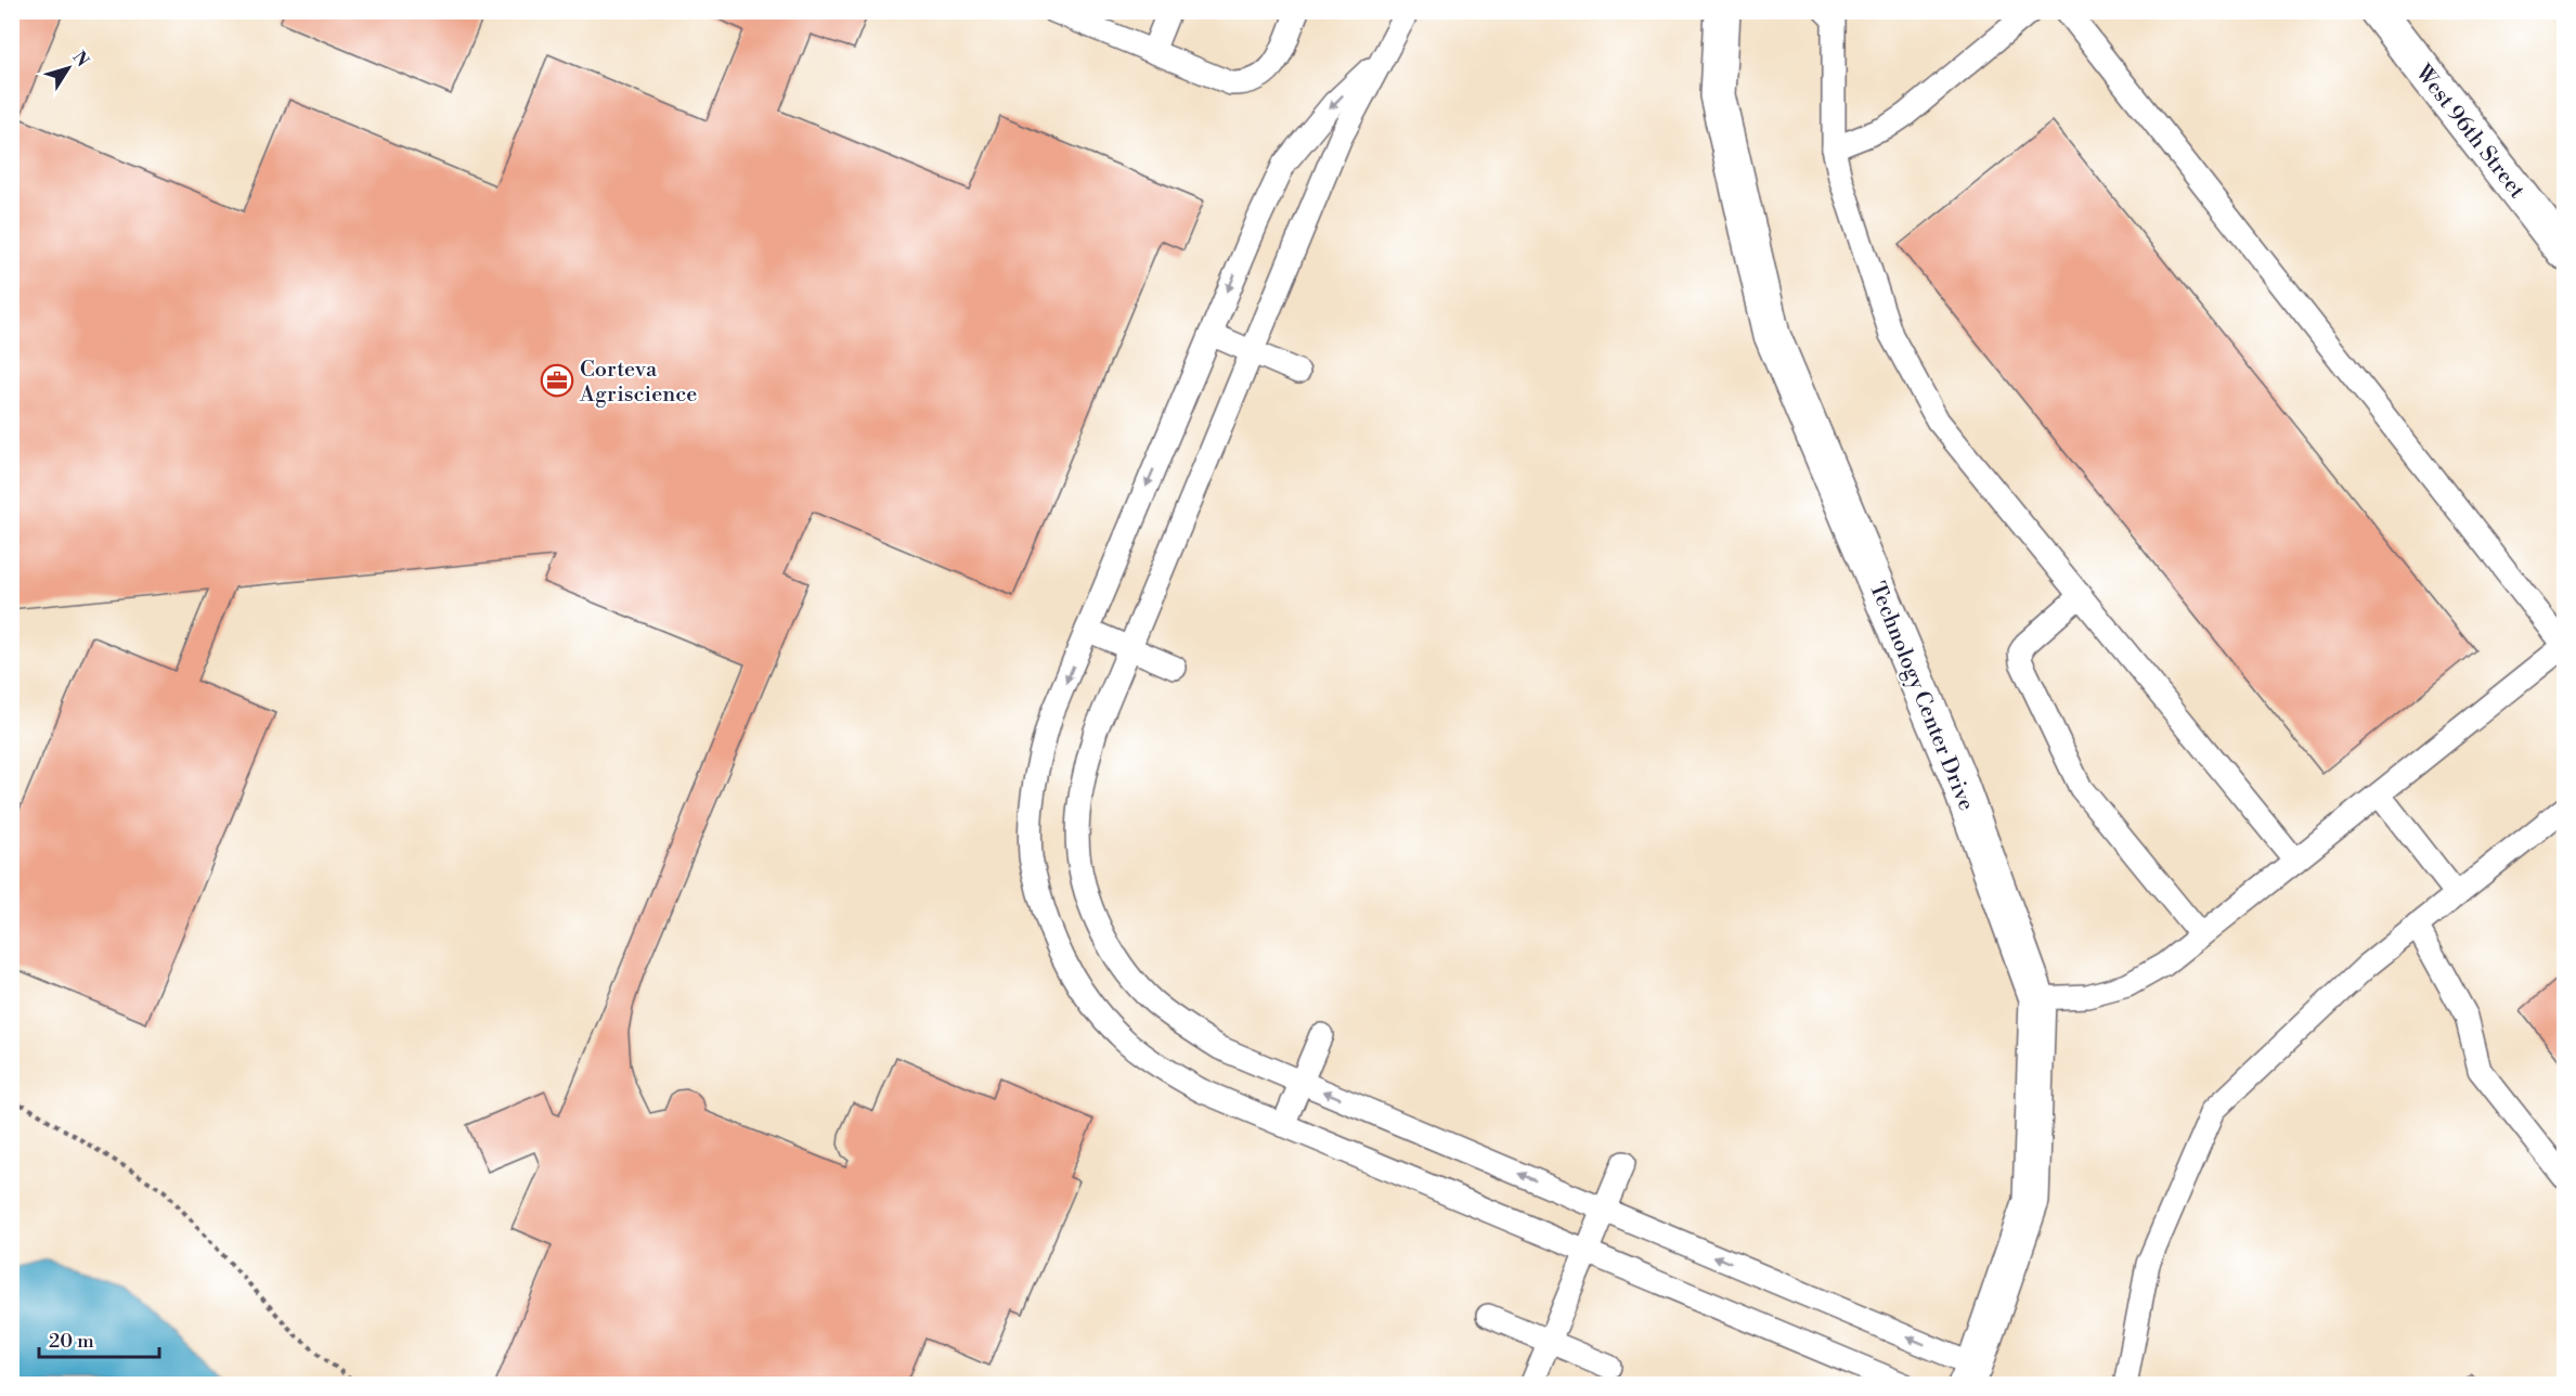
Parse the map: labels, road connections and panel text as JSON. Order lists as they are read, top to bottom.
{
  "streets": {
    "street": ["West 96th Street", "Technology Center Drive"]
  },
  "places": {
    "office": ["Corteva Agriscience"]
  },
  "scale_bar": "20 m",
  "north": "top right"
}
